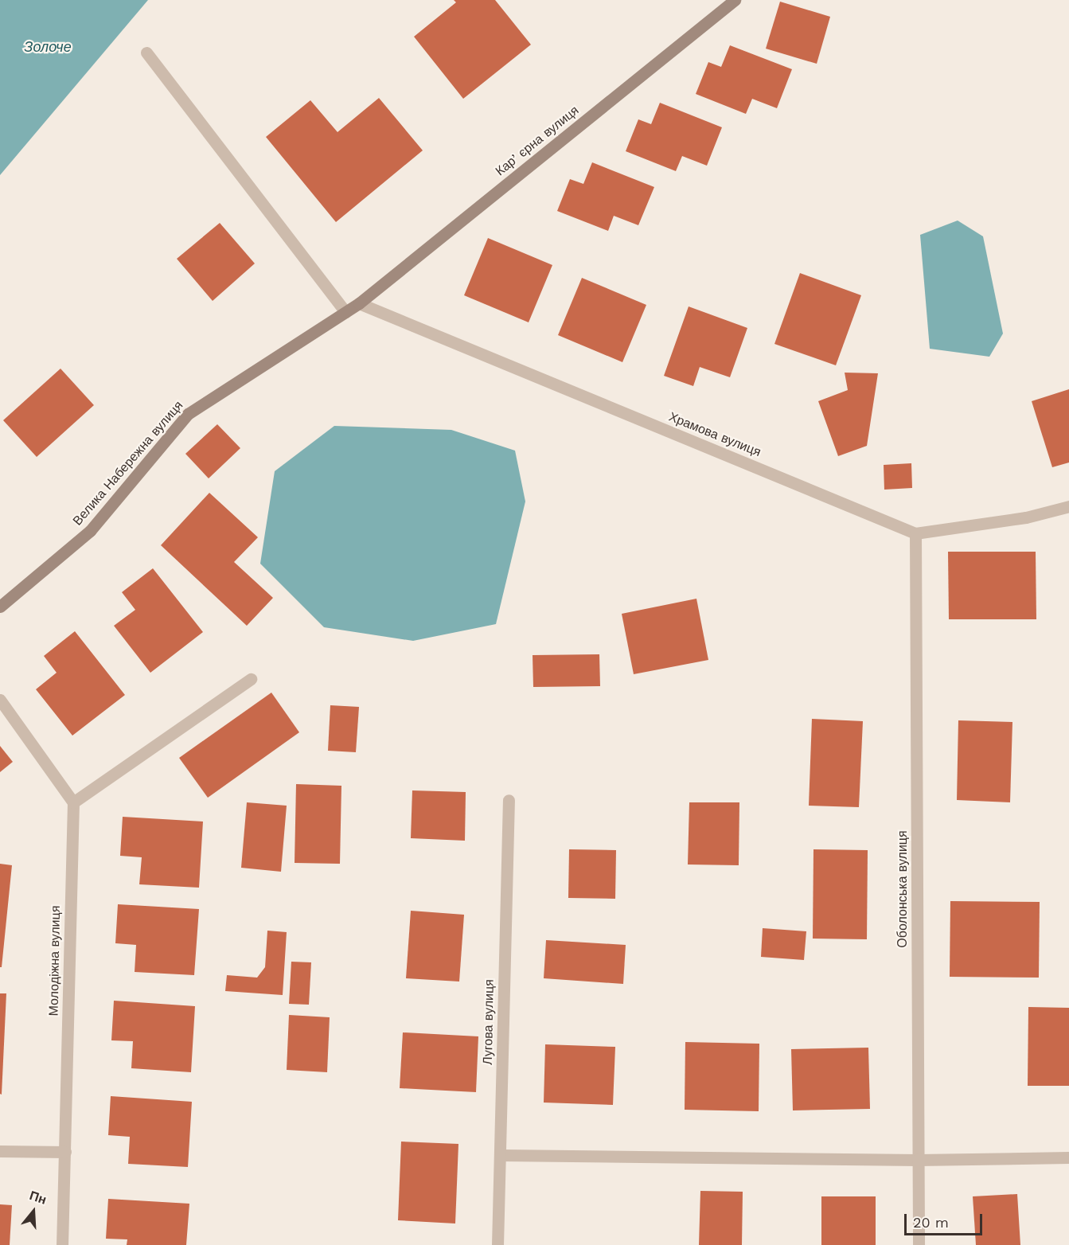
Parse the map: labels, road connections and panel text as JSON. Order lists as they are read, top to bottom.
{
  "streets": {
    "street": [
      "Карʼєрна вулиця",
      "Храмова вулиця",
      "Велика Набережна вулиця",
      "Оболонська вулиця",
      "Молодіжна вулиця",
      "Лугова вулиця"
    ]
  },
  "crossings": [
    ["Карʼєрна вулиця", "Храмова вулиця"],
    ["Карʼєрна вулиця", "Велика Набережна вулиця"],
    ["Храмова вулиця", "Велика Набережна вулиця"],
    ["Храмова вулиця", "Оболонська вулиця"]
  ],
  "water": ["Золоче"],
  "scale_bar": "20 m",
  "north": "top"
}
